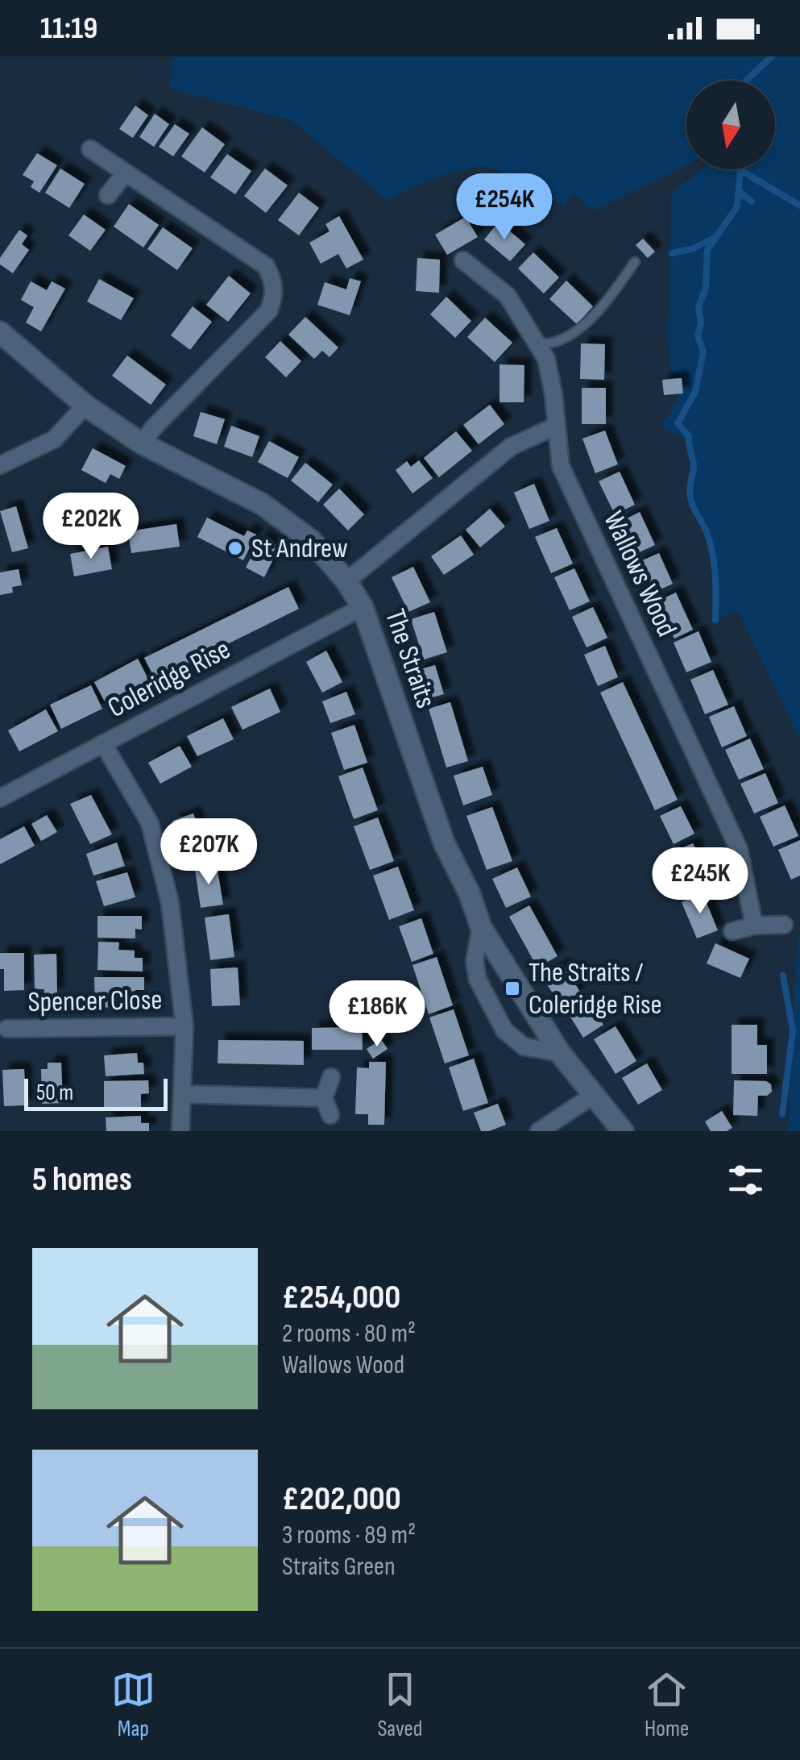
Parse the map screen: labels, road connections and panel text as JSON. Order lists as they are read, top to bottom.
{
  "streets": {
    "street": [
      "Wallows Wood",
      "The Straits",
      "Coleridge Rise",
      "Spencer Close"
    ]
  },
  "crossings": [
    ["The Straits", "Coleridge Rise"]
  ],
  "places": {
    "other": ["St Andrew"],
    "transit": ["The Straits / Coleridge Rise"]
  },
  "scale_bar": "50 m",
  "north": "bottom",
  "page": {
    "status": "11:19",
    "price": [
      "£254K",
      "£202K",
      "£207K",
      "£245K",
      "£186K"
    ],
    "scale": "50 m",
    "heading": "5 homes",
    "list": [
      {
        "name": "£254,000",
        "note": "2 rooms · 80 m² · Wallows Wood"
      },
      {
        "name": "£202,000",
        "note": "3 rooms · 89 m² · Straits Green"
      }
    ],
    "tabs": ["Map", "Saved", "Home"]
  }
}
